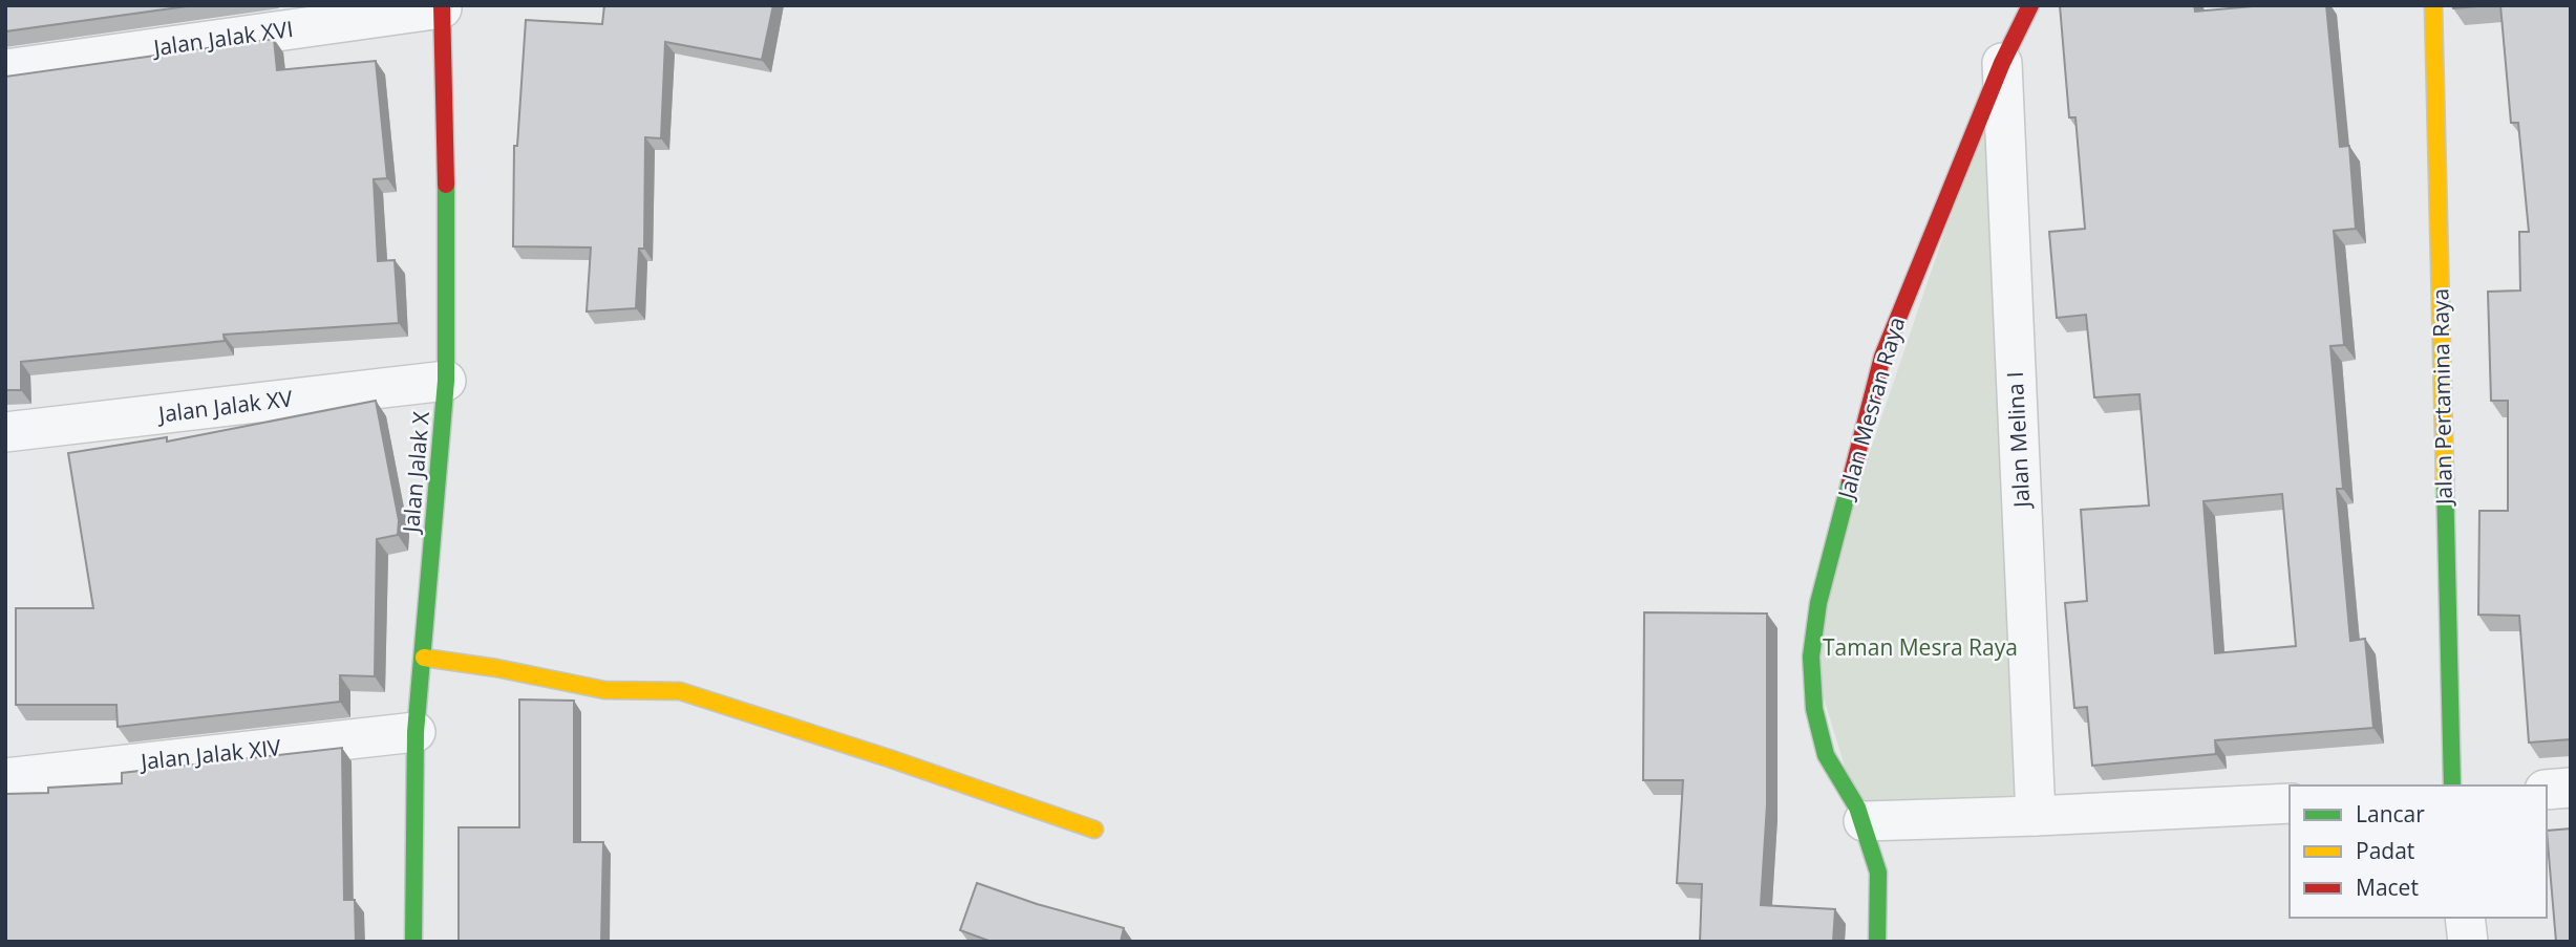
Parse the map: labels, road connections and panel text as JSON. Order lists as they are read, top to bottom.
{
  "streets": {
    "street": [
      "Jalan Jalak XVI",
      "Jalan Pertamina Raya",
      "Jalan Jalak XV",
      "Jalan Mesran Raya",
      "Jalan Melina I",
      "Jalan Jalak X",
      "Jalan Jalak XIV"
    ]
  },
  "crossings": [
    ["Jalan Jalak XVI", "Jalan Jalak X"],
    ["Jalan Jalak XV", "Jalan Jalak X"],
    ["Jalan Mesran Raya", "Jalan Melina I"],
    ["Jalan Jalak X", "Jalan Jalak XIV"]
  ],
  "parks": ["Taman Mesra Raya"],
  "legend": ["Lancar", "Padat", "Macet"]
}
